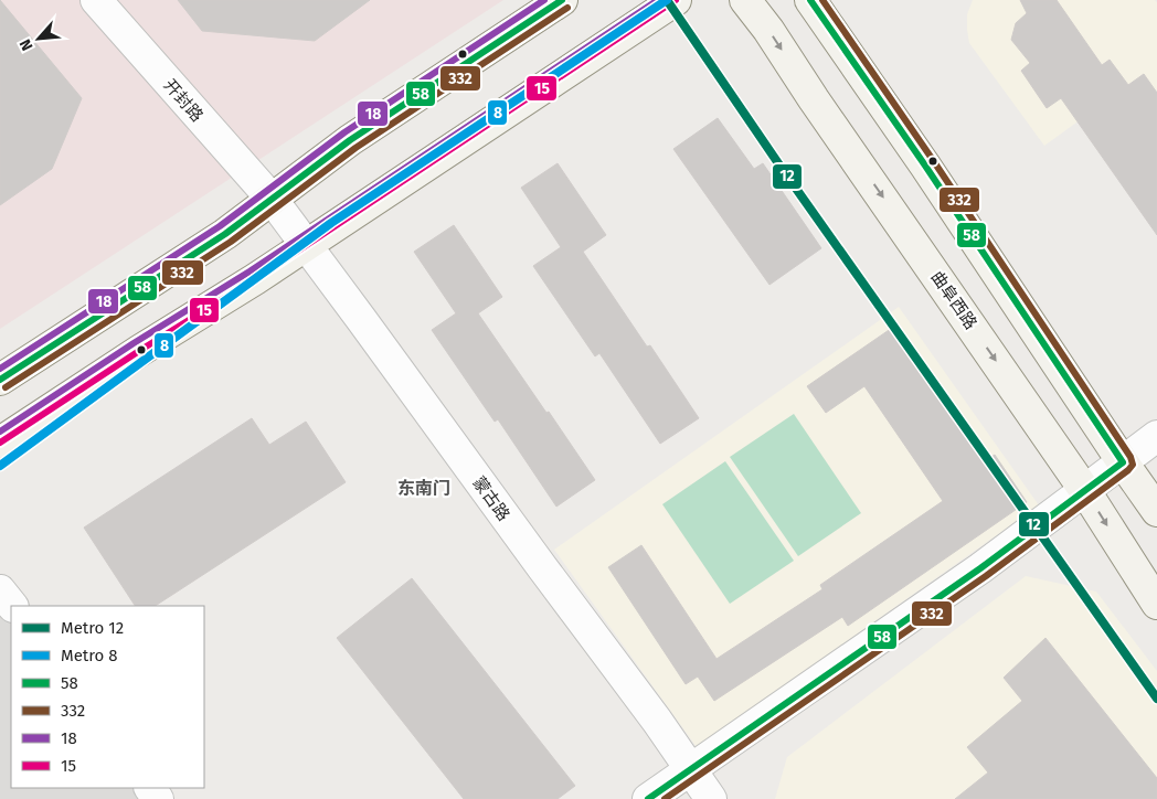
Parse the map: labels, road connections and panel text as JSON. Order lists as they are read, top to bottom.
{
  "streets": {
    "main road": ["曲阜西路"],
    "street": ["开封路", "蒙古路"]
  },
  "crossings": [
    ["开封路", "蒙古路"]
  ],
  "districts": ["东南门"],
  "lines": [
    "metro line 12",
    "metro line 8",
    "transit line 58",
    "transit line 332",
    "transit line 18",
    "transit line 15"
  ],
  "legend": [
    "Metro 12",
    "Metro 8",
    "58",
    "332",
    "18",
    "15"
  ],
  "north": "bottom left"
}
